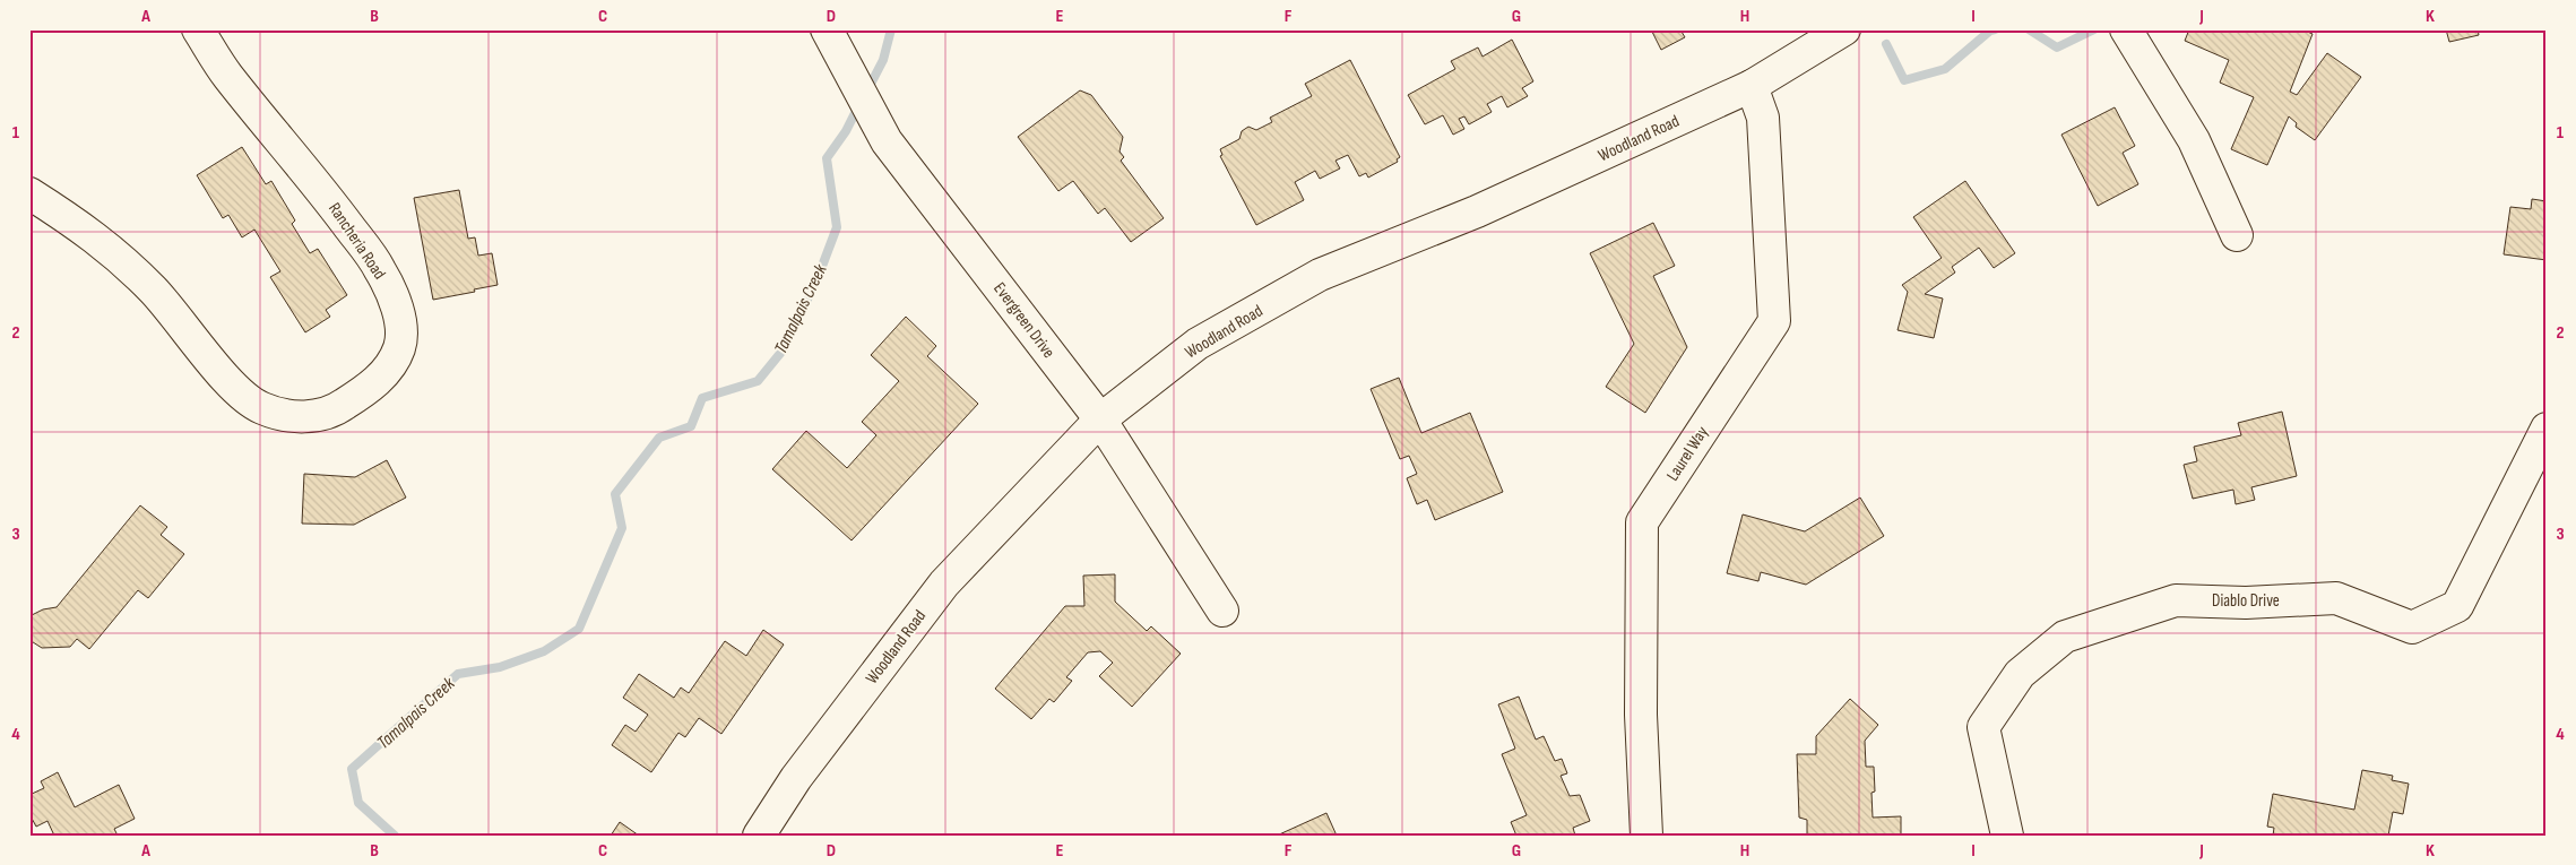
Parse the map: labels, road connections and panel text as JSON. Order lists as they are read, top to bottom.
{
  "streets": {
    "street": [
      "Woodland Road",
      "Rancheria Road",
      "Evergreen Drive",
      "Laurel Way",
      "Diablo Drive"
    ]
  },
  "crossings": [
    ["Woodland Road", "Evergreen Drive"],
    ["Woodland Road", "Laurel Way"]
  ],
  "water": ["Tamalpais Creek"],
  "grid": {
    "columns": [
      "A",
      "B",
      "C",
      "D",
      "E",
      "F",
      "G",
      "H",
      "I",
      "J",
      "K"
    ],
    "rows": [
      "1",
      "2",
      "3",
      "4"
    ]
  }
}
